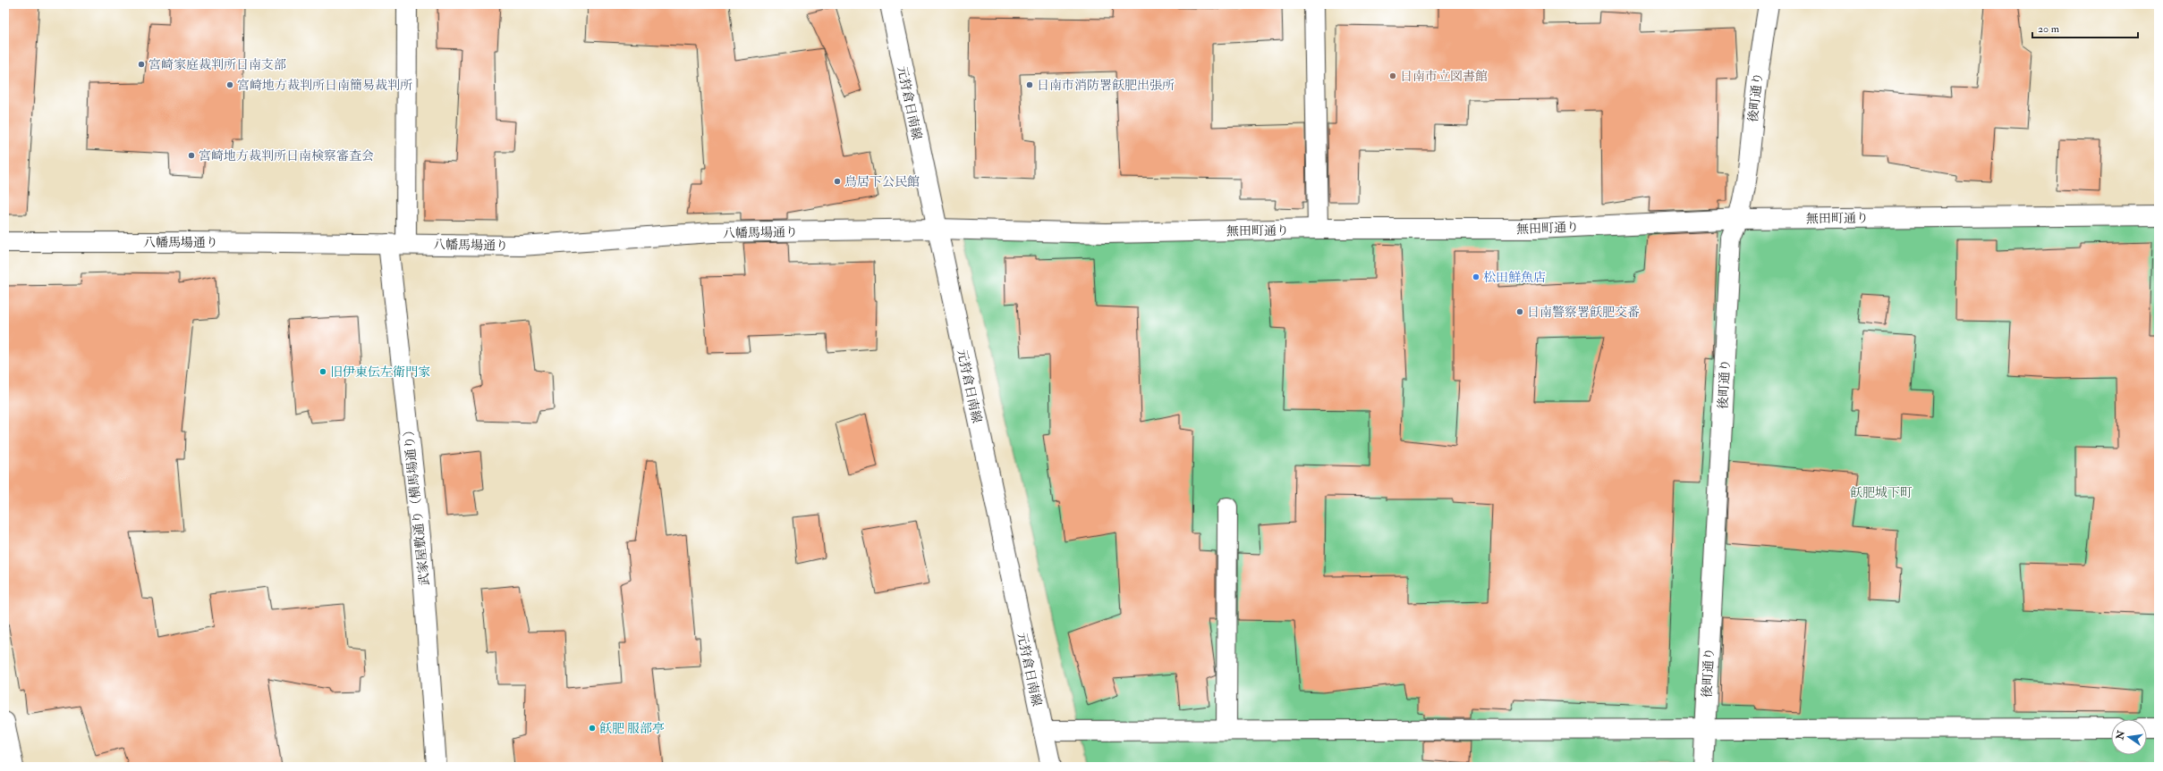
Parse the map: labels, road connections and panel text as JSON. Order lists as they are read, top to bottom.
{
  "streets": {
    "street": [
      "後町通り",
      "元狩倉日南線",
      "無田町通り",
      "八幡馬場通り",
      "武家屋敷通り（横馬場通り）"
    ]
  },
  "crossings": [
    ["後町通り", "無田町通り"],
    ["元狩倉日南線", "無田町通り"],
    ["元狩倉日南線", "八幡馬場通り"],
    ["無田町通り", "八幡馬場通り"],
    ["八幡馬場通り", "武家屋敷通り（横馬場通り）"]
  ],
  "parks": ["飫肥城下町"],
  "places": [
    "宮崎家庭裁判所日南支部",
    "日南市立図書館",
    "宮崎地方裁判所日南簡易裁判所",
    "日南市消防署飫肥出張所",
    "宮崎地方裁判所日南検察審査会",
    "鳥居下公民館",
    "松田鮮魚店",
    "日南警察署飫肥交番",
    "旧伊東伝左衛門家",
    "飫肥 服部亭"
  ],
  "scale_bar": "20 m",
  "north": "left"
}
